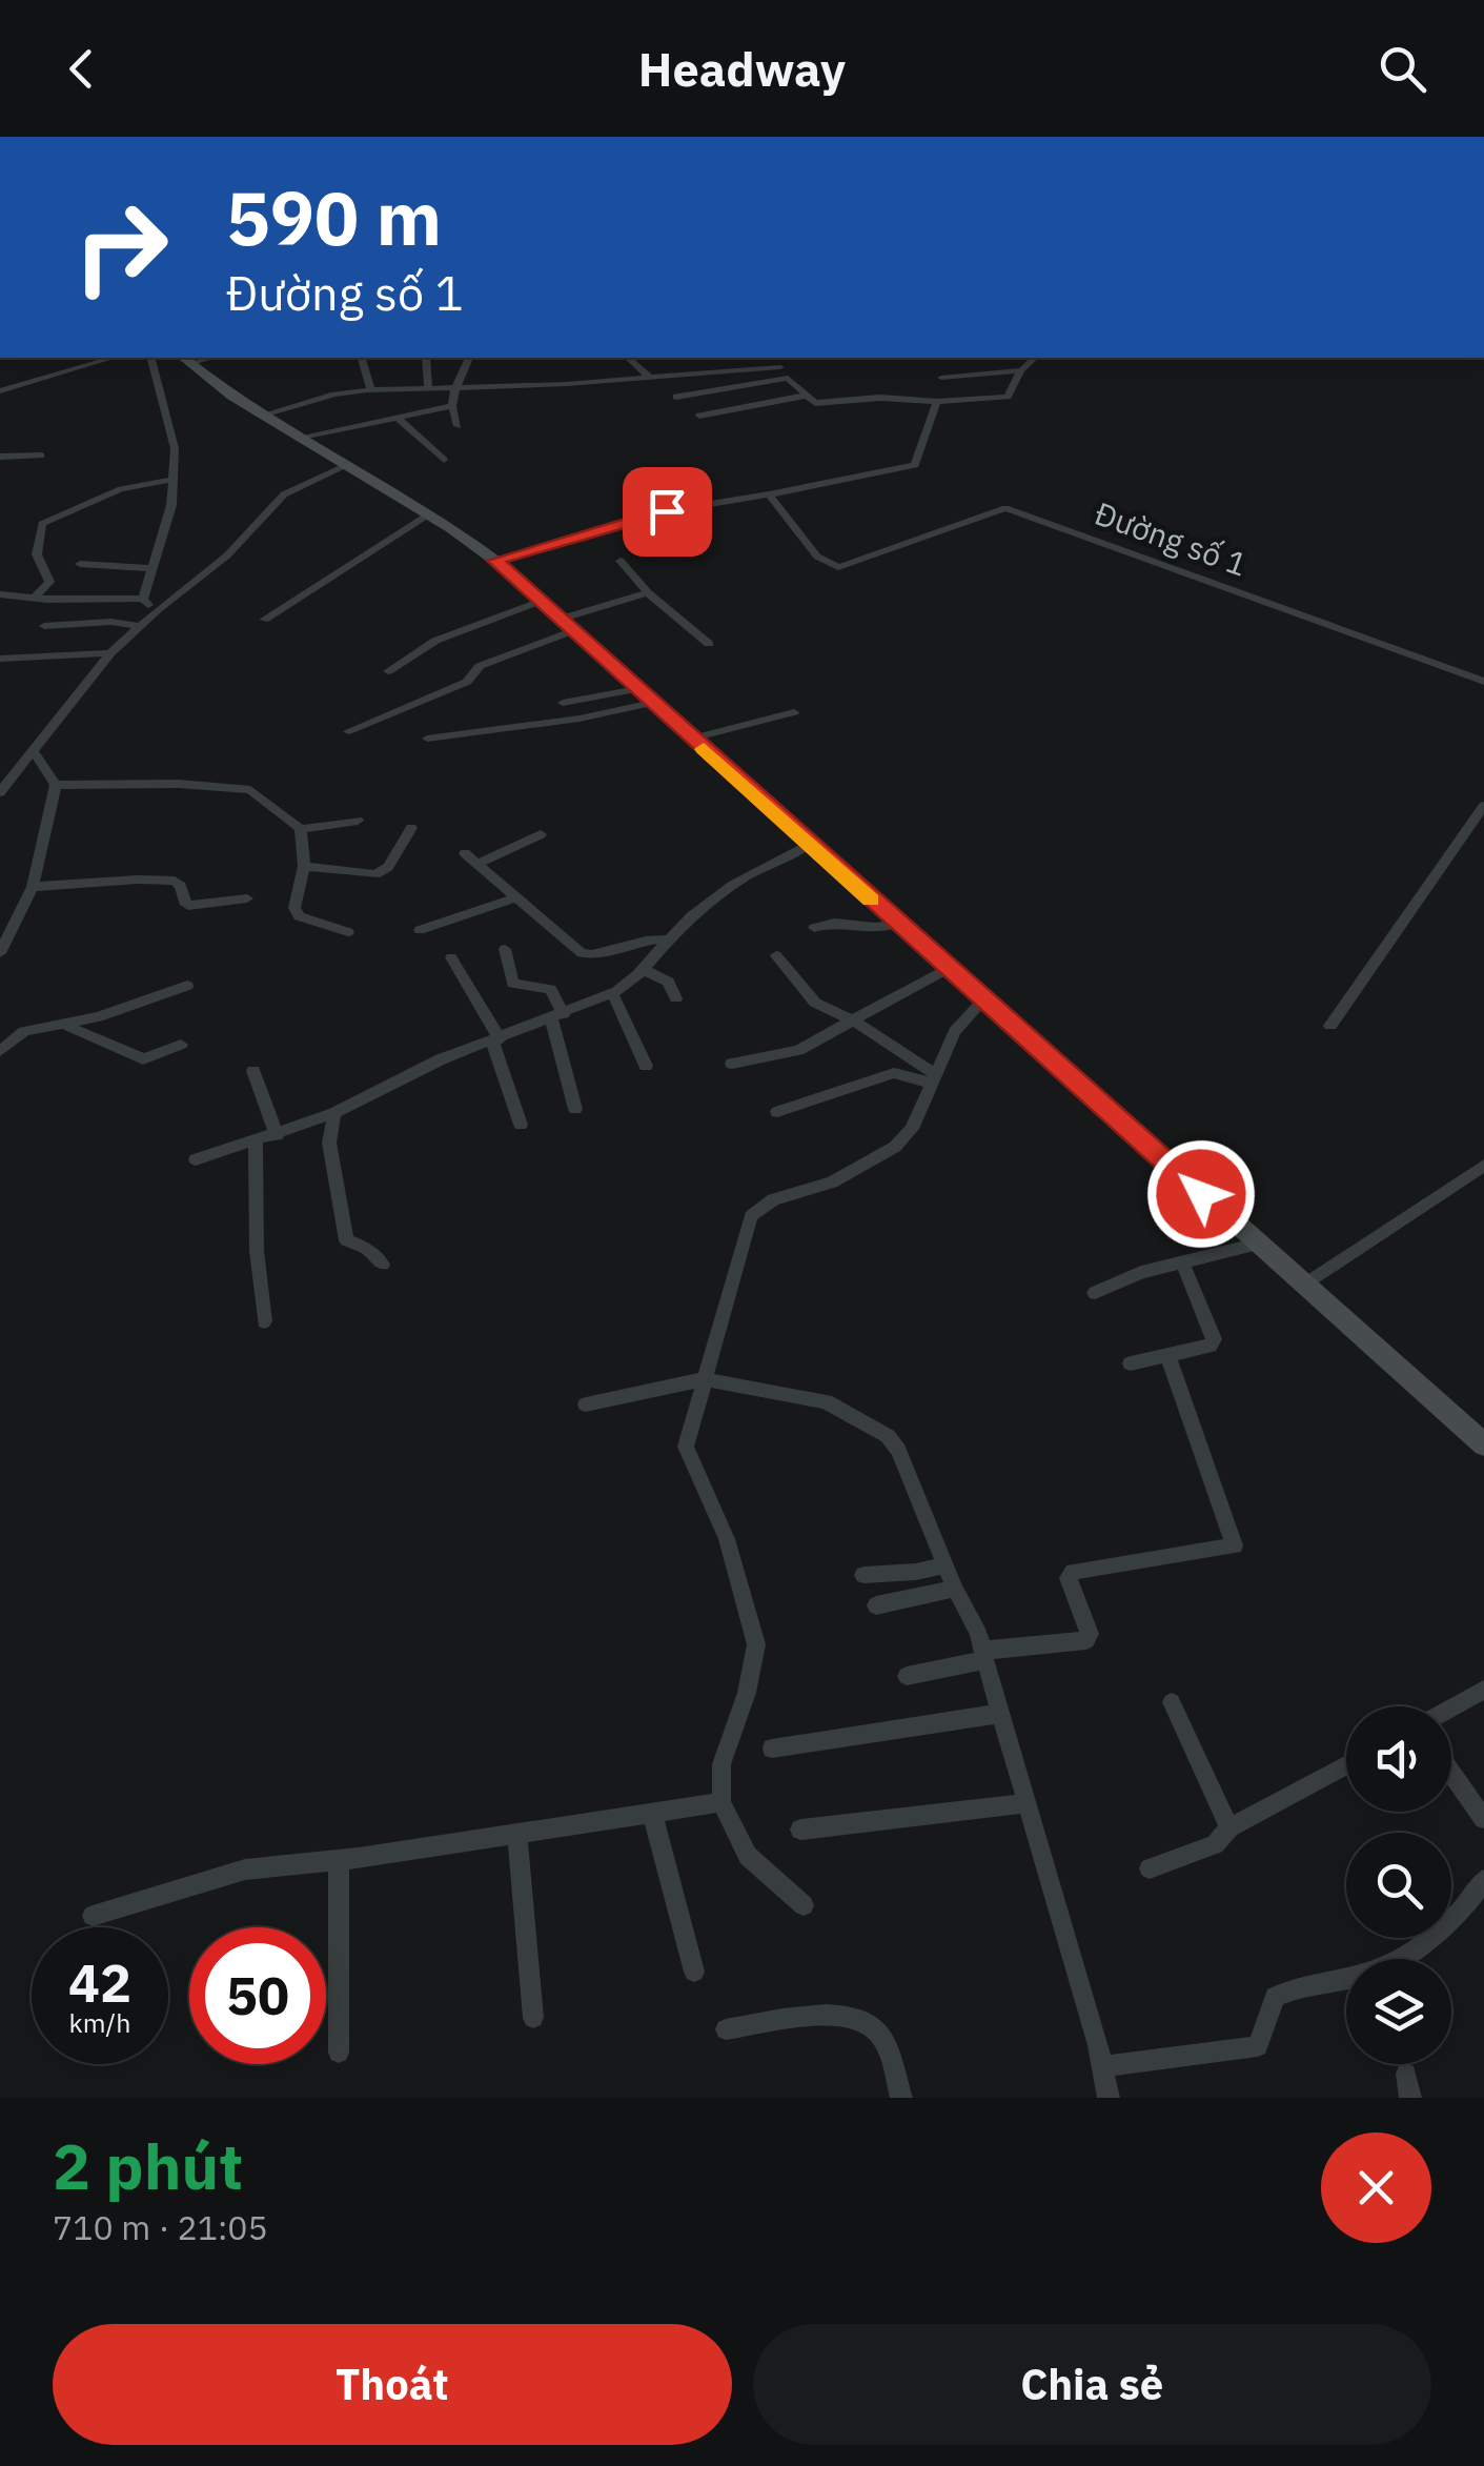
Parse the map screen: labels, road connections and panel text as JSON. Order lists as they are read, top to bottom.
{
  "streets": {
    "street": ["Đường số 1"]
  },
  "page": {
    "header": "Headway",
    "turn": ["590 m", "Đường số 1"],
    "speed": "42 km/h",
    "limit": "50",
    "heading": ["2 phút", "710 m · 21:05"],
    "buttons": ["Thoát", "Chia sẻ"]
  }
}
